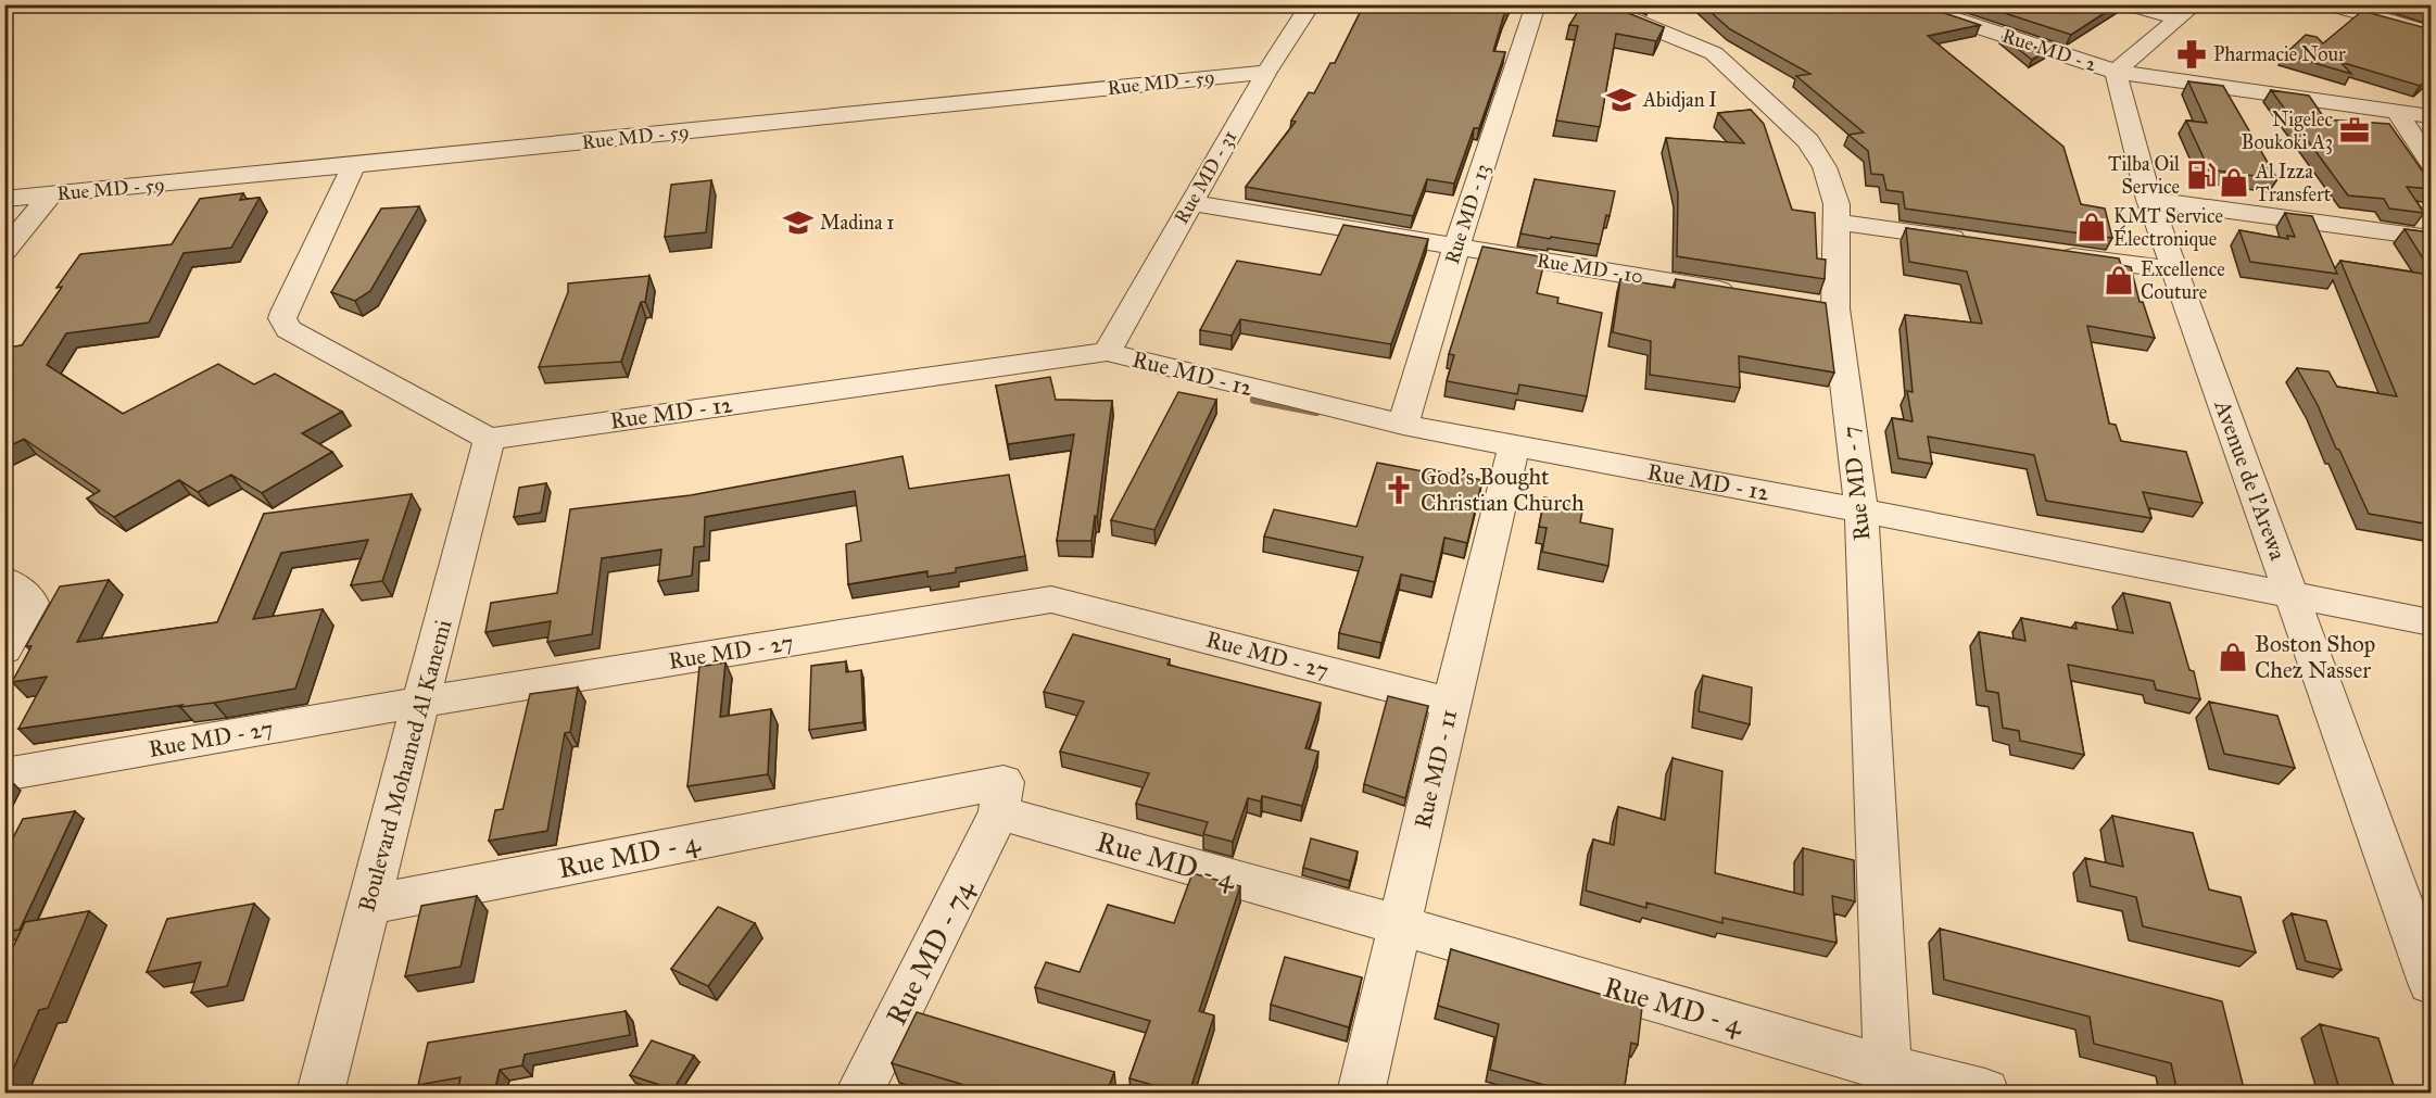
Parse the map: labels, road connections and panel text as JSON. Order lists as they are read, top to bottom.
{
  "streets": {
    "street": [
      "Rue MD - 2",
      "Rue MD - 59",
      "Rue MD - 31",
      "Rue MD - 13",
      "Rue MD - 10",
      "Rue MD - 12",
      "Avenue de l'Arewa",
      "Rue MD - 7",
      "Rue MD - 27",
      "Boulevard Mohamed Al Kanemi",
      "Rue MD - 11",
      "Rue MD - 4",
      "Rue MD - 74"
    ]
  },
  "crossings": [
    ["Rue MD - 2", "Avenue de l'Arewa"],
    ["Rue MD - 59", "Rue MD - 31"],
    ["Rue MD - 31", "Rue MD - 10"],
    ["Rue MD - 31", "Rue MD - 12"],
    ["Rue MD - 13", "Rue MD - 10"],
    ["Rue MD - 13", "Rue MD - 12"],
    ["Rue MD - 12", "Avenue de l'Arewa"],
    ["Rue MD - 12", "Rue MD - 7"],
    ["Rue MD - 12", "Boulevard Mohamed Al Kanemi"],
    ["Rue MD - 12", "Rue MD - 11"],
    ["Rue MD - 7", "Rue MD - 4"],
    ["Rue MD - 27", "Boulevard Mohamed Al Kanemi"],
    ["Rue MD - 27", "Rue MD - 11"],
    ["Boulevard Mohamed Al Kanemi", "Rue MD - 4"],
    ["Rue MD - 11", "Rue MD - 4"],
    ["Rue MD - 4", "Rue MD - 74"]
  ],
  "places": {
    "pharmacy": ["Pharmacie Nour"],
    "school or university": ["Abidjan I", "Madina 1"],
    "office": ["Nigelec Boukoki A3"],
    "fuel station": ["Tilba Oil Service"],
    "shop": [
      "Al Izza Transfert",
      "KMT Service Électronique",
      "Excellence Couture",
      "Boston Shop Chez Nasser"
    ],
    "church": ["God's Bought Christian Church"]
  }
}
